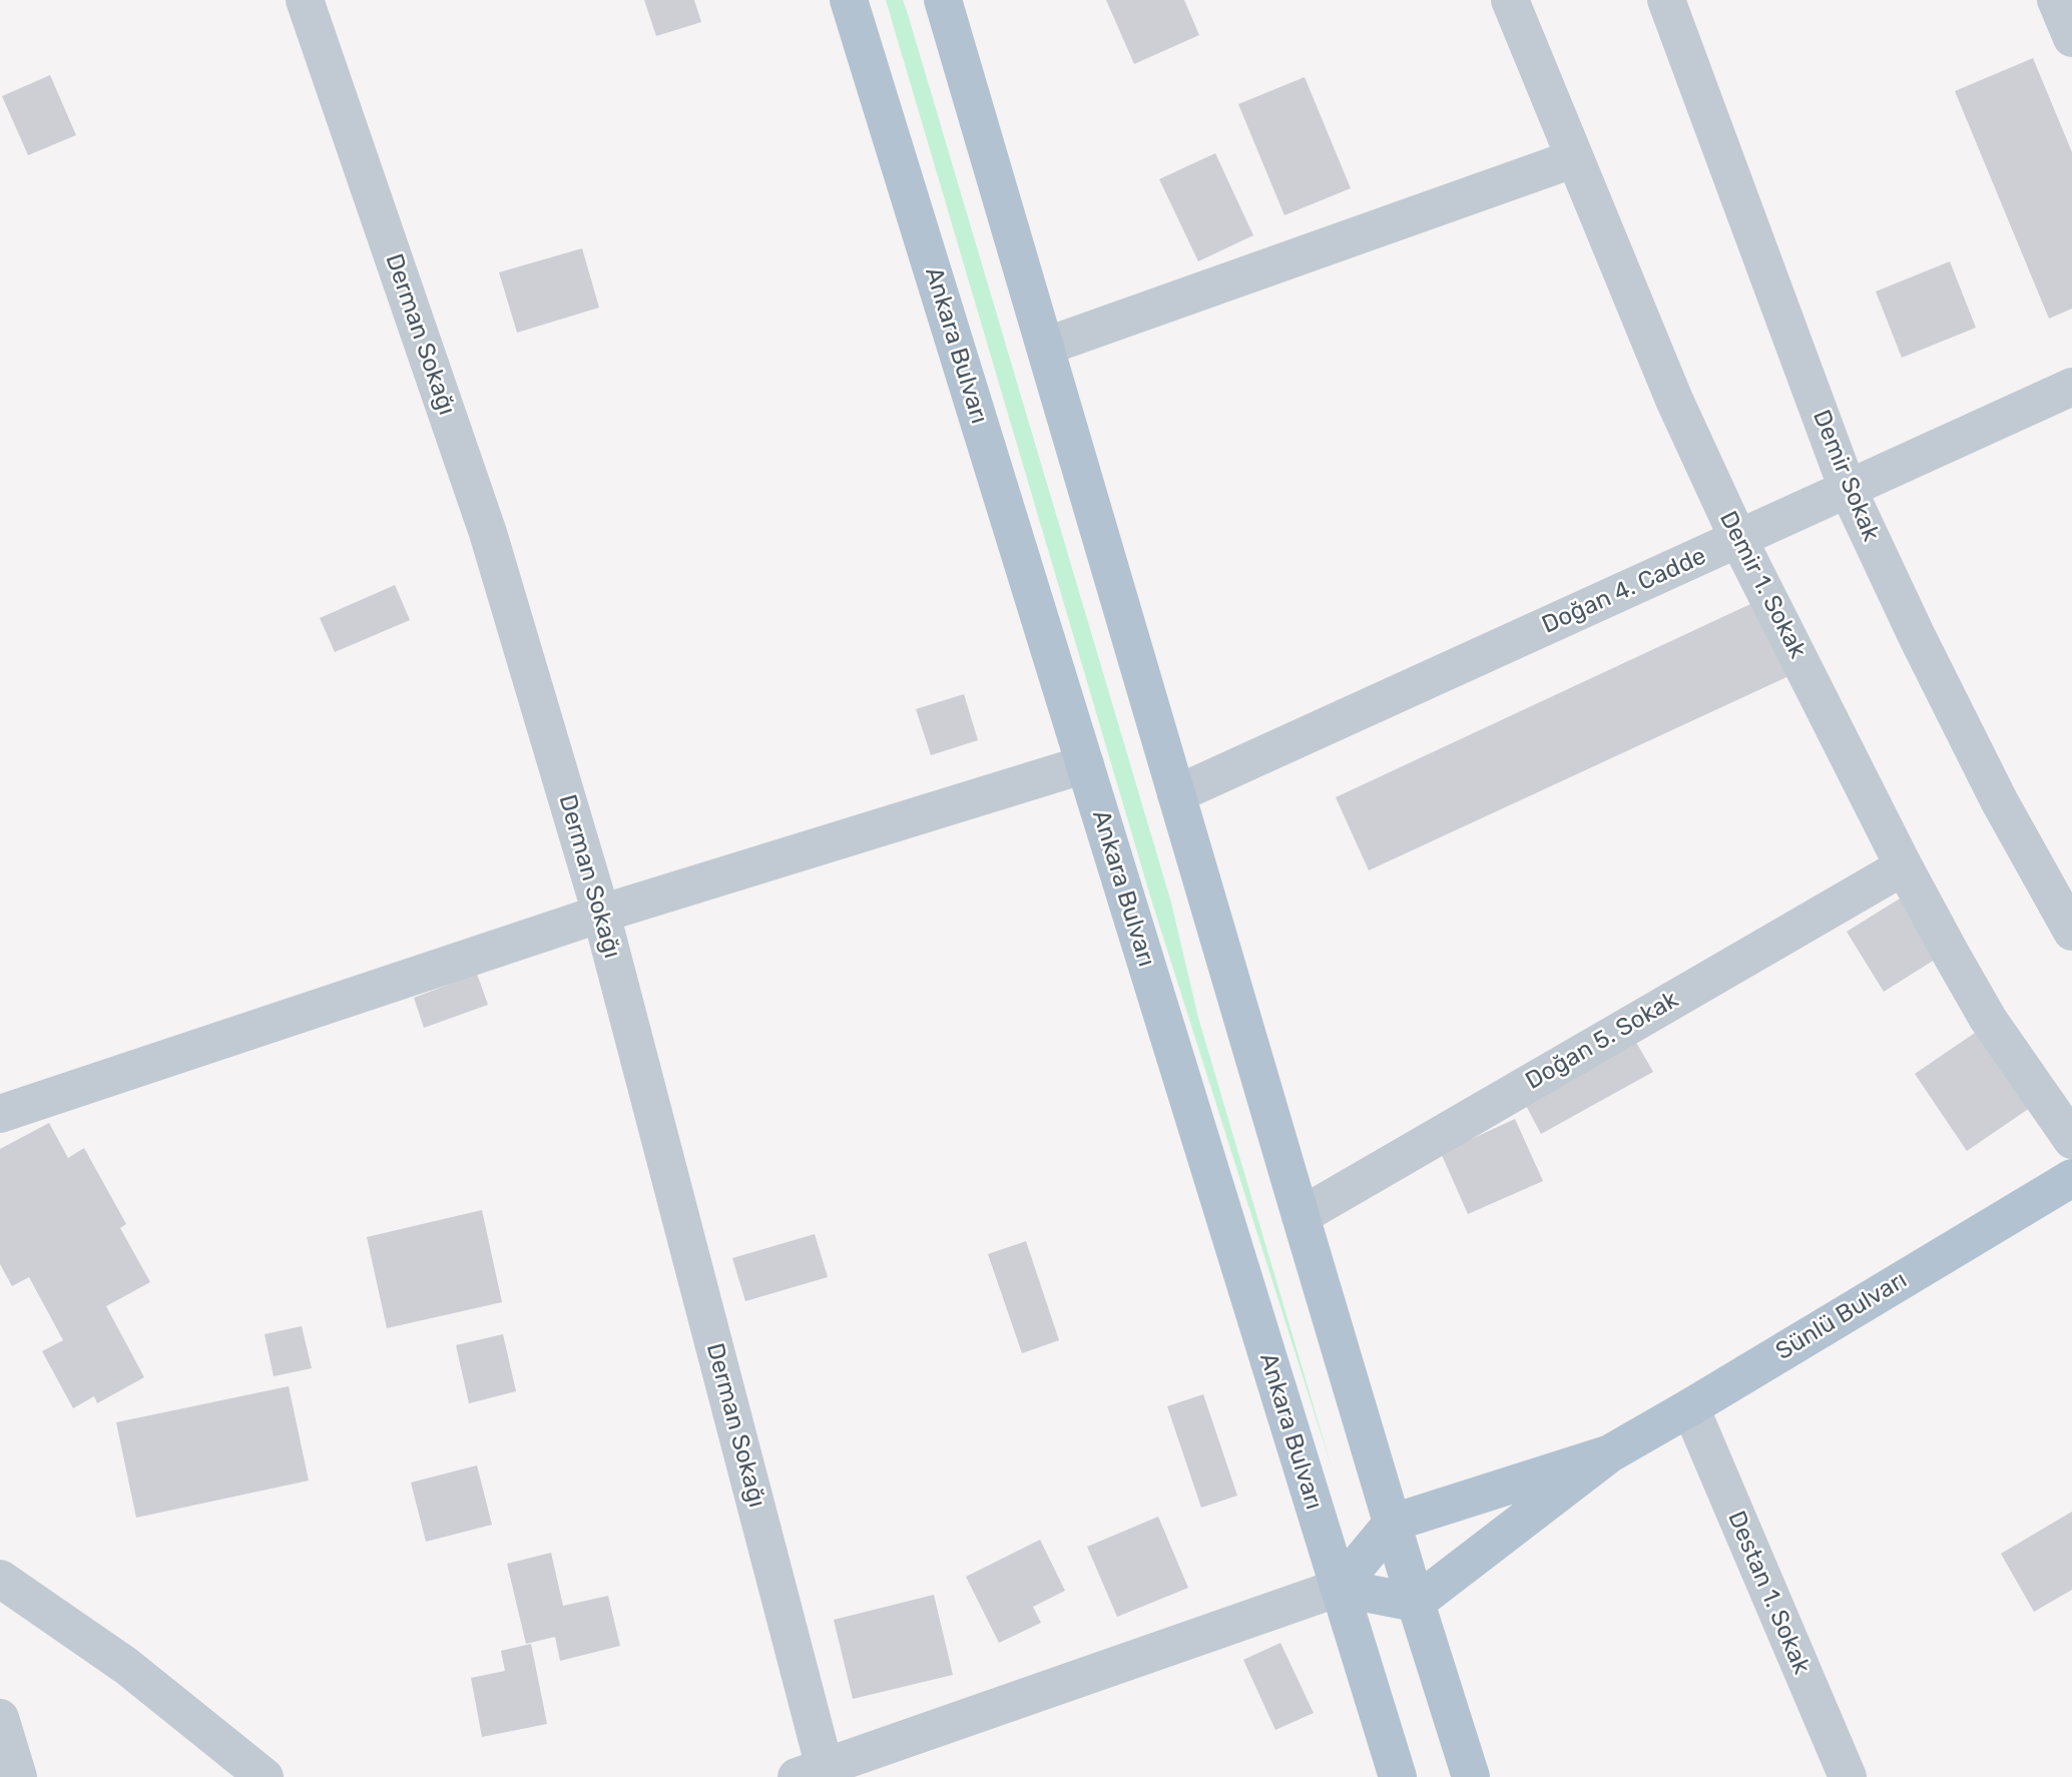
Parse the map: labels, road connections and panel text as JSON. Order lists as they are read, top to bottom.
{
  "streets": {
    "main road": ["Ankara Bulvarı", "Sünlü Bulvarı"],
    "street": [
      "Derman Sokağı",
      "Demir Sokak",
      "Demir 1. Sokak",
      "Doğan 4. Cadde",
      "Doğan 5. Sokak",
      "Destan 1. Sokak"
    ]
  },
  "crossings": [
    ["Demir Sokak", "Doğan 4. Cadde"],
    ["Demir 1. Sokak", "Doğan 4. Cadde"],
    ["Demir 1. Sokak", "Doğan 5. Sokak"],
    ["Sünlü Bulvarı", "Destan 1. Sokak"]
  ]
}
